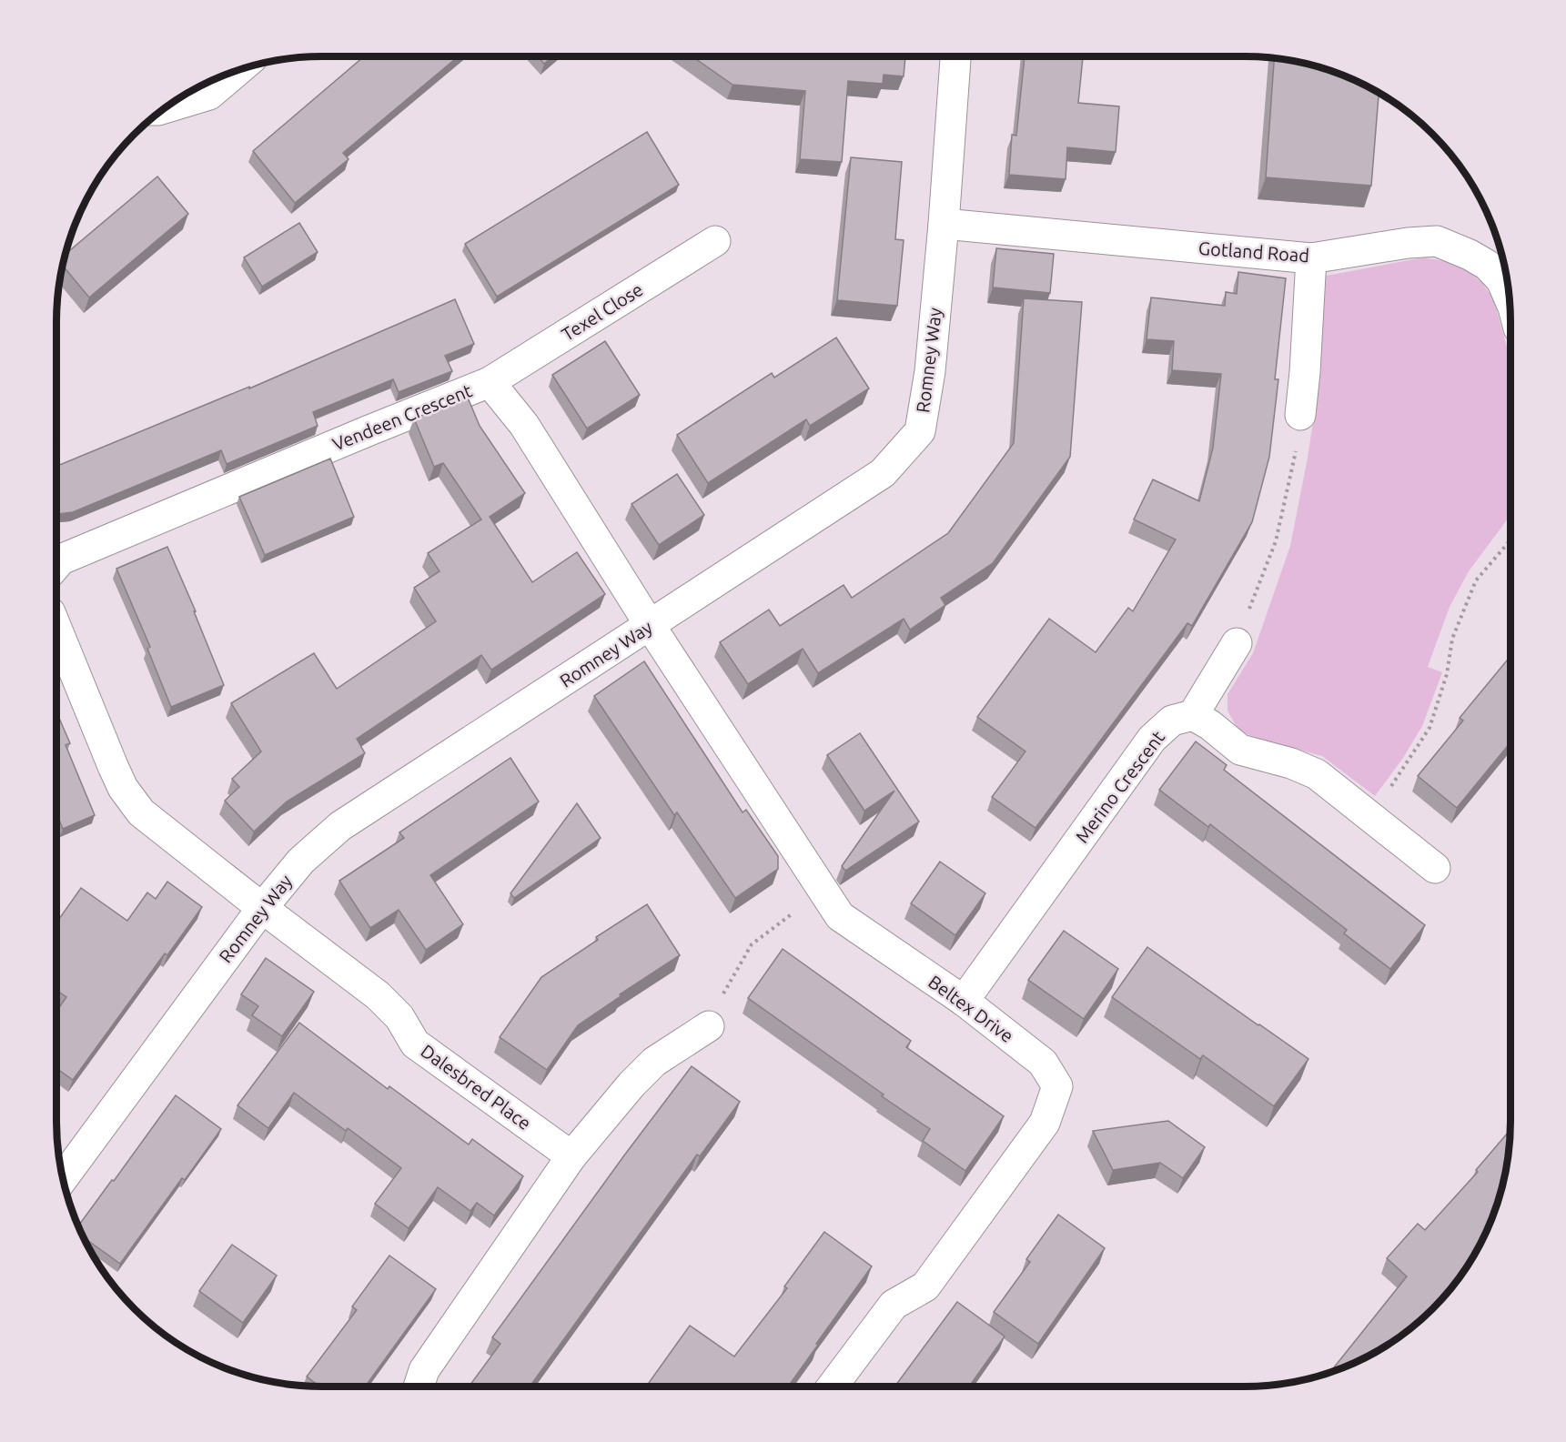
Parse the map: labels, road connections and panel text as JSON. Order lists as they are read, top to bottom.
{
  "streets": {
    "street": [
      "Gotland Road",
      "Texel Close",
      "Romney Way",
      "Vendeen Crescent",
      "Merino Crescent",
      "Beltex Drive",
      "Dalesbred Place"
    ]
  },
  "crossings": [
    ["Gotland Road", "Romney Way"],
    ["Texel Close", "Vendeen Crescent"],
    ["Romney Way", "Vendeen Crescent"],
    ["Romney Way", "Beltex Drive"],
    ["Romney Way", "Dalesbred Place"],
    ["Vendeen Crescent", "Beltex Drive"],
    ["Merino Crescent", "Beltex Drive"]
  ]
}
